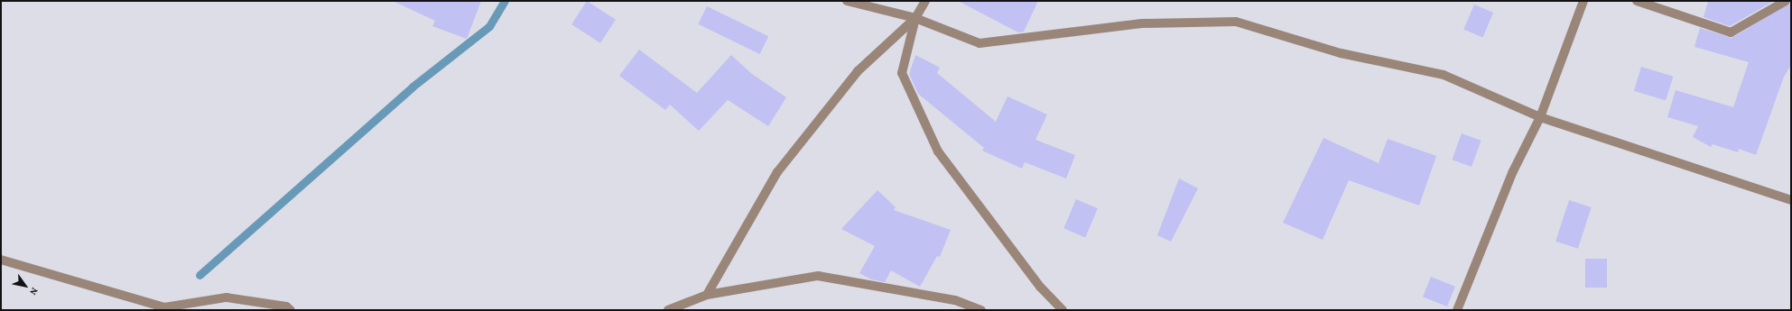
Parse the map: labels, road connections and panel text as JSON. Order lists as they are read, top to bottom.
{
  "north": "bottom right"
}
